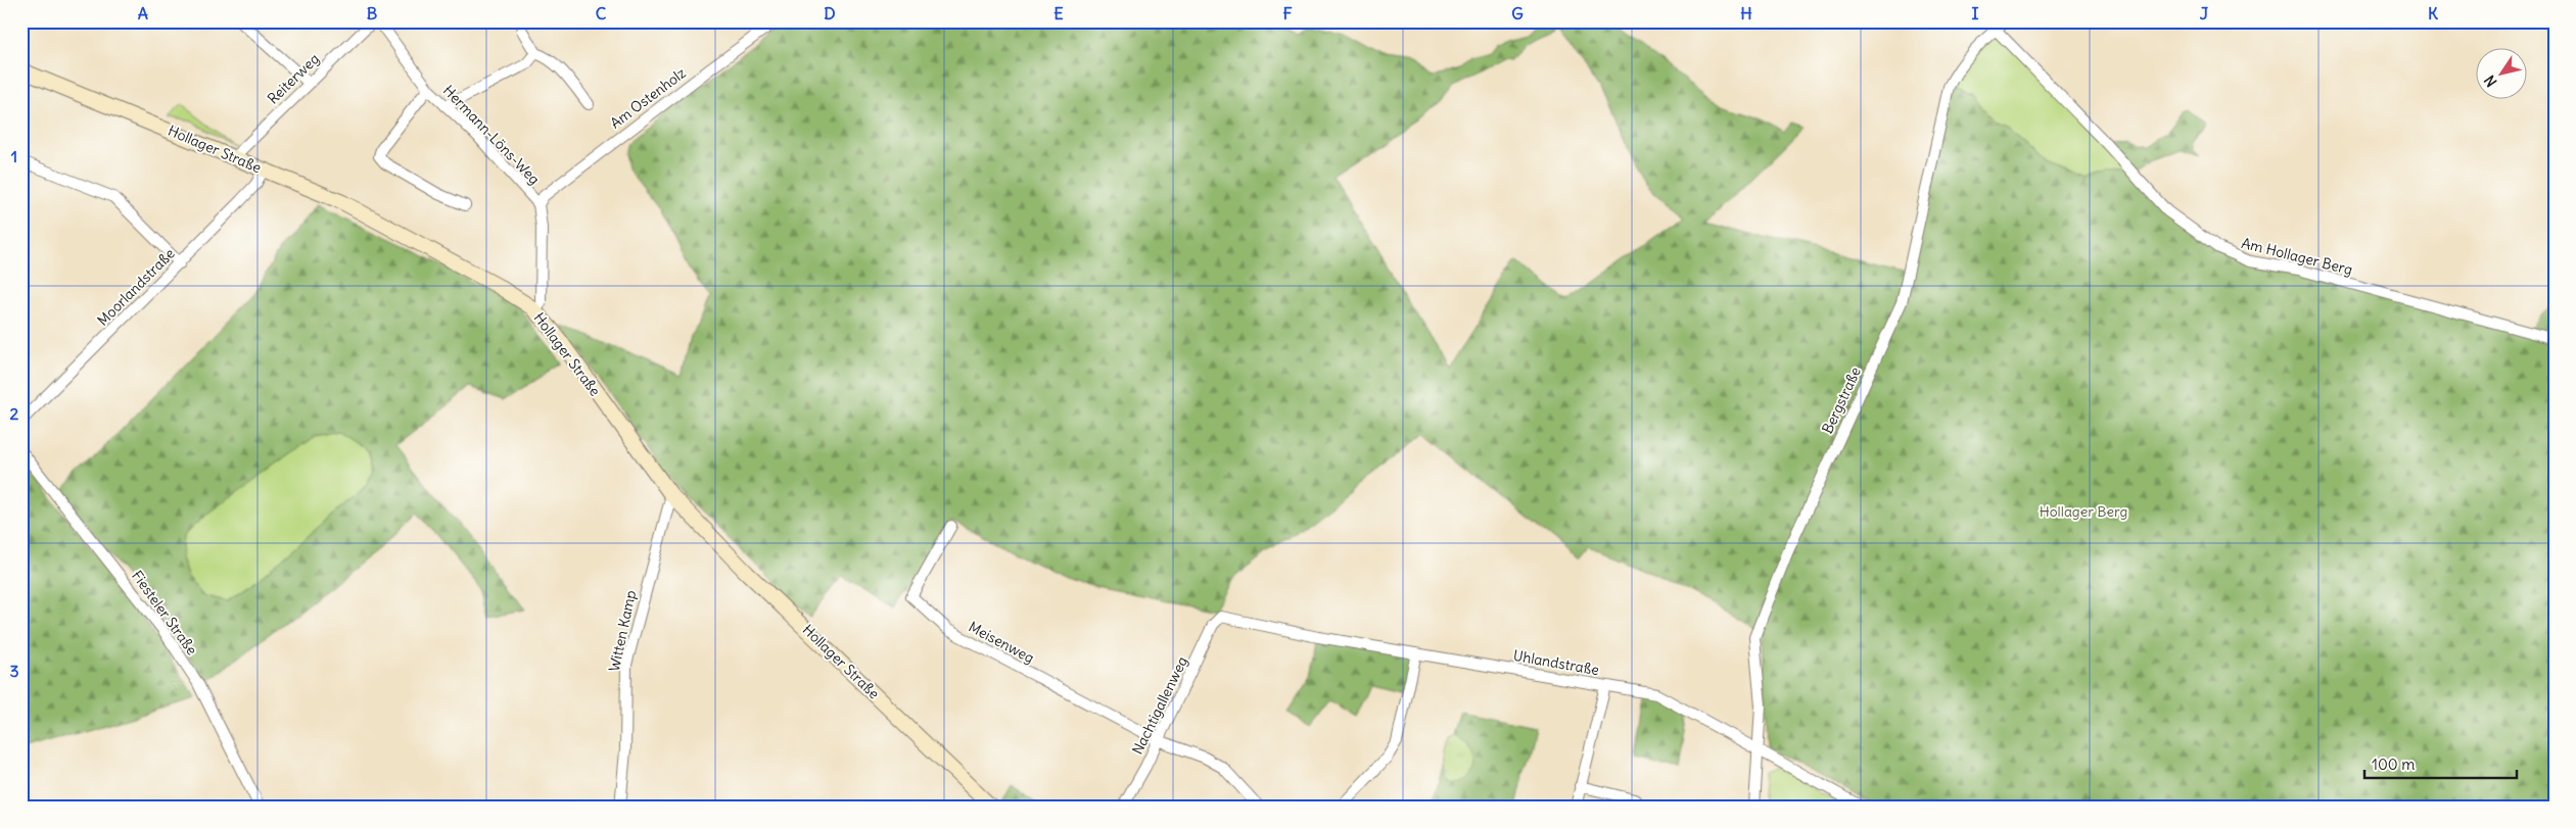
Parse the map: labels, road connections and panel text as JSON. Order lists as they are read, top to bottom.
{
  "streets": {
    "main road": ["Hollager Straße"],
    "street": [
      "Reiterweg",
      "Am Ostenholz",
      "Hermann-Löns-Weg",
      "Am Hollager Berg",
      "Moorlandstraße",
      "Bergstraße",
      "Fiesteler Straße",
      "Witten Kamp",
      "Meisenweg",
      "Uhlandstraße",
      "Nachtigallenweg"
    ]
  },
  "crossings": [
    ["Reiterweg", "Hollager Straße"],
    ["Am Ostenholz", "Hermann-Löns-Weg"],
    ["Hermann-Löns-Weg", "Hollager Straße"],
    ["Hollager Straße", "Moorlandstraße"],
    ["Hollager Straße", "Witten Kamp"],
    ["Am Hollager Berg", "Bergstraße"],
    ["Bergstraße", "Uhlandstraße"],
    ["Meisenweg", "Nachtigallenweg"],
    ["Uhlandstraße", "Nachtigallenweg"]
  ],
  "parks": ["Hollager Berg"],
  "scale_bar": "100 m",
  "north": "bottom left",
  "grid": {
    "columns": [
      "A",
      "B",
      "C",
      "D",
      "E",
      "F",
      "G",
      "H",
      "I",
      "J",
      "K"
    ],
    "rows": ["1", "2", "3"]
  }
}
